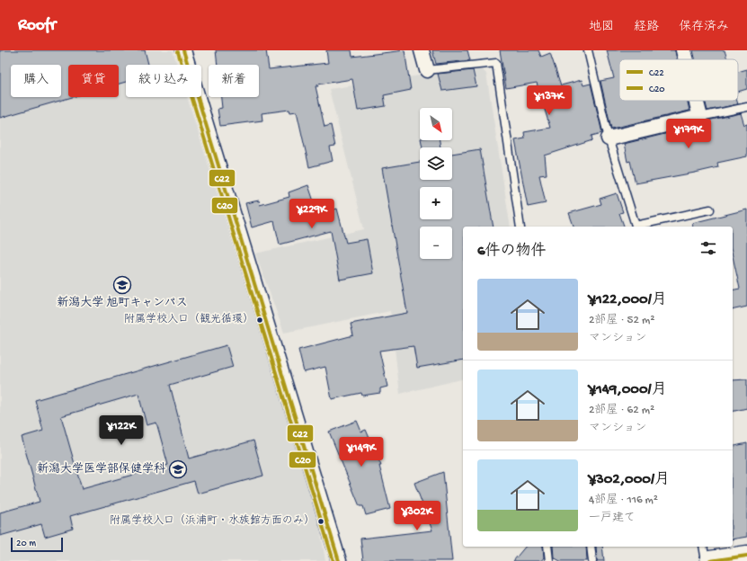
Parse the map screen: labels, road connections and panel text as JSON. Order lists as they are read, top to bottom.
{
  "places": {
    "school or university": ["新潟大学 旭町キャンパス", "新潟大学医学部保健学科"],
    "other": ["附属学校入口（観光循環）", "附属学校入口（浜浦町・水族館方面のみ）"]
  },
  "lines": ["transit line C22", "transit line C20"],
  "legend": ["C22", "C20"],
  "scale_bar": "20 m",
  "north": "bottom right",
  "page": {
    "header": "Roofr",
    "nav": ["地図", "経路", "保存済み"],
    "chip": [
      "購入",
      "賃貸",
      "絞り込み",
      "新着"
    ],
    "price": [
      "¥137K",
      "¥179K",
      "¥229K",
      "¥122K",
      "¥149K",
      "¥302K"
    ],
    "map_buttons": ["+", "−"],
    "heading": "6件の物件",
    "list": [
      {
        "name": "¥122,000/月",
        "note": "2部屋 · 52 m² · マンション"
      },
      {
        "name": "¥149,000/月",
        "note": "2部屋 · 62 m² · マンション"
      },
      {
        "name": "¥302,000/月",
        "note": "4部屋 · 116 m² · 一戸建て"
      }
    ],
    "scale": "20 m"
  }
}
